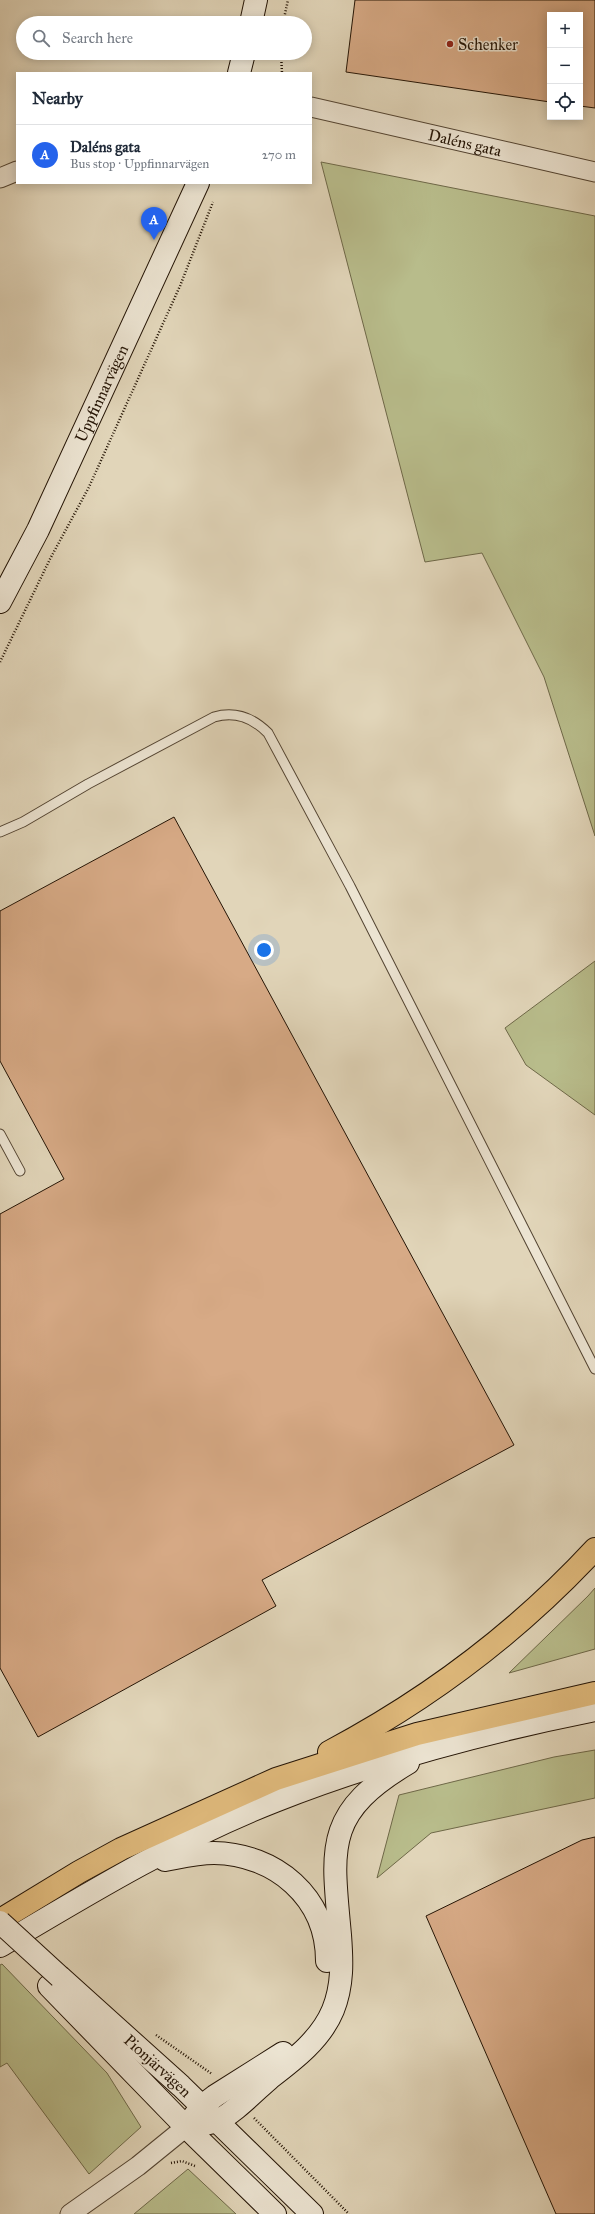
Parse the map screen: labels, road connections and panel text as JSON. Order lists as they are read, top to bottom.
{
  "streets": {
    "main road": ["Uppfinnarvägen", "Pionjärvägen"],
    "street": ["Daléns gata"]
  },
  "places": ["Schenker"],
  "page": {
    "map_buttons": ["+", "−"],
    "search": "Search here",
    "heading": "Nearby",
    "list": [
      {
        "mark": "A",
        "name": "Daléns gata",
        "note": "Bus stop · Uppfinnarvägen",
        "value": "270 m"
      }
    ],
    "pins": "A"
  }
}
